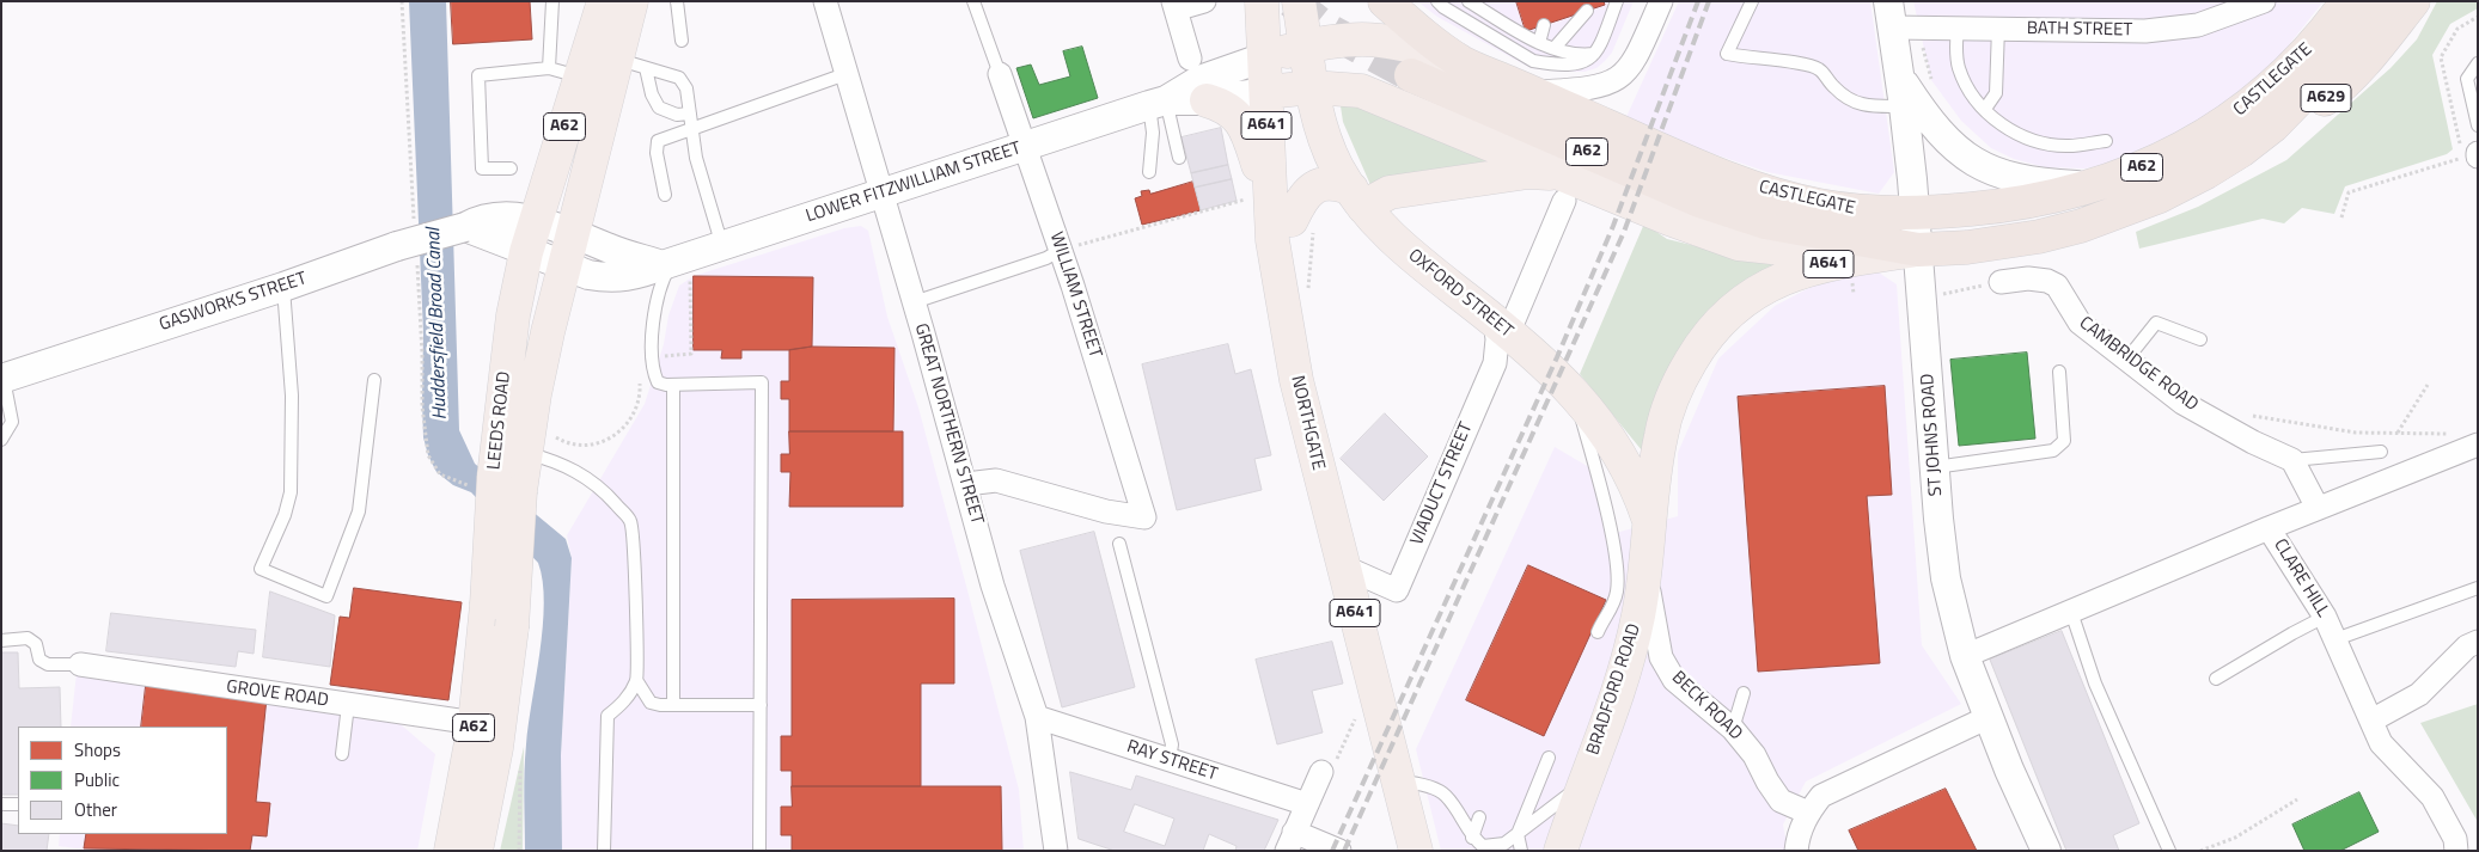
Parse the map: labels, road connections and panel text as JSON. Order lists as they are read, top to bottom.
{
  "streets": {
    "highway": ["CASTLEGATE", "A629", "A62"],
    "main road": [
      "A641",
      "OXFORD STREET",
      "LEEDS ROAD",
      "NORTHGATE",
      "BRADFORD ROAD"
    ],
    "street": [
      "BATH STREET",
      "LOWER FITZWILLIAM STREET",
      "WILLIAM STREET",
      "GASWORKS STREET",
      "CAMBRIDGE ROAD",
      "GREAT NORTHERN STREET",
      "ST JOHNS ROAD",
      "VIADUCT STREET",
      "CLARE HILL",
      "GROVE ROAD",
      "BECK ROAD",
      "RAY STREET"
    ]
  },
  "crossings": [
    ["BATH STREET", "ST JOHNS ROAD"],
    ["CASTLEGATE", "A629"],
    ["CASTLEGATE", "A641"],
    ["CASTLEGATE", "A62"],
    ["CASTLEGATE", "LOWER FITZWILLIAM STREET"],
    ["CASTLEGATE", "OXFORD STREET"],
    ["CASTLEGATE", "NORTHGATE"],
    ["CASTLEGATE", "ST JOHNS ROAD"],
    ["CASTLEGATE", "VIADUCT STREET"],
    ["A641", "LOWER FITZWILLIAM STREET"],
    ["A641", "OXFORD STREET"],
    ["A641", "NORTHGATE"],
    ["A641", "ST JOHNS ROAD"],
    ["A641", "BRADFORD ROAD"],
    ["LOWER FITZWILLIAM STREET", "OXFORD STREET"],
    ["LOWER FITZWILLIAM STREET", "WILLIAM STREET"],
    ["LOWER FITZWILLIAM STREET", "LEEDS ROAD"],
    ["LOWER FITZWILLIAM STREET", "NORTHGATE"],
    ["LOWER FITZWILLIAM STREET", "GREAT NORTHERN STREET"],
    ["OXFORD STREET", "NORTHGATE"],
    ["OXFORD STREET", "VIADUCT STREET"],
    ["OXFORD STREET", "BRADFORD ROAD"],
    ["WILLIAM STREET", "GREAT NORTHERN STREET"],
    ["GASWORKS STREET", "LEEDS ROAD"],
    ["LEEDS ROAD", "GROVE ROAD"],
    ["NORTHGATE", "VIADUCT STREET"],
    ["GREAT NORTHERN STREET", "RAY STREET"],
    ["ST JOHNS ROAD", "CLARE HILL"],
    ["BRADFORD ROAD", "BECK ROAD"]
  ],
  "water": ["Huddersfield Broad Canal"],
  "legend": ["Shops", "Public", "Other"]
}
